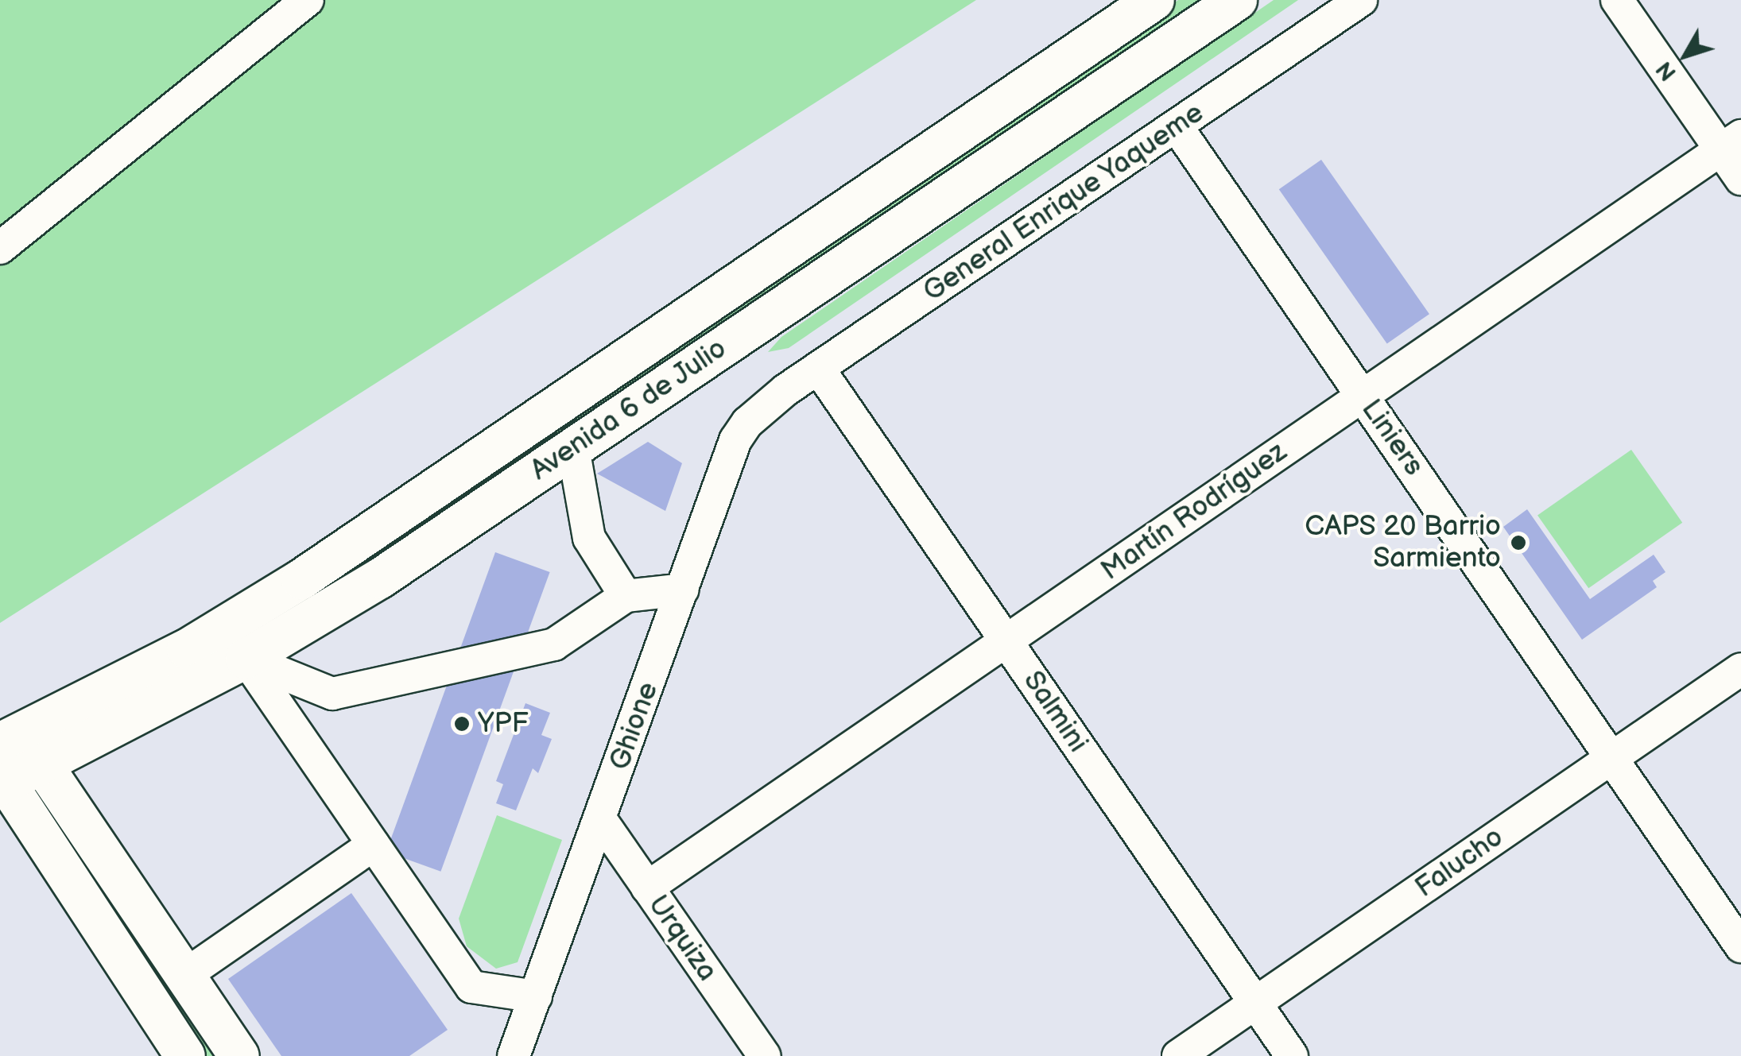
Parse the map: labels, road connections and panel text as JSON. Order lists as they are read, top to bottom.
{
  "streets": {
    "main road": ["Avenida 6 de Julio"],
    "street": [
      "General Enrique Yaqueme",
      "Liniers",
      "Martín Rodríguez",
      "Salmini",
      "Ghione",
      "Falucho",
      "Urquiza"
    ]
  },
  "crossings": [
    ["General Enrique Yaqueme", "Liniers"],
    ["General Enrique Yaqueme", "Salmini"],
    ["General Enrique Yaqueme", "Ghione"],
    ["Liniers", "Martín Rodríguez"],
    ["Liniers", "Falucho"],
    ["Martín Rodríguez", "Salmini"],
    ["Martín Rodríguez", "Urquiza"],
    ["Salmini", "Falucho"],
    ["Ghione", "Urquiza"]
  ],
  "places": ["CAPS 20 Barrio Sarmiento", "YPF"],
  "north": "bottom left"
}
